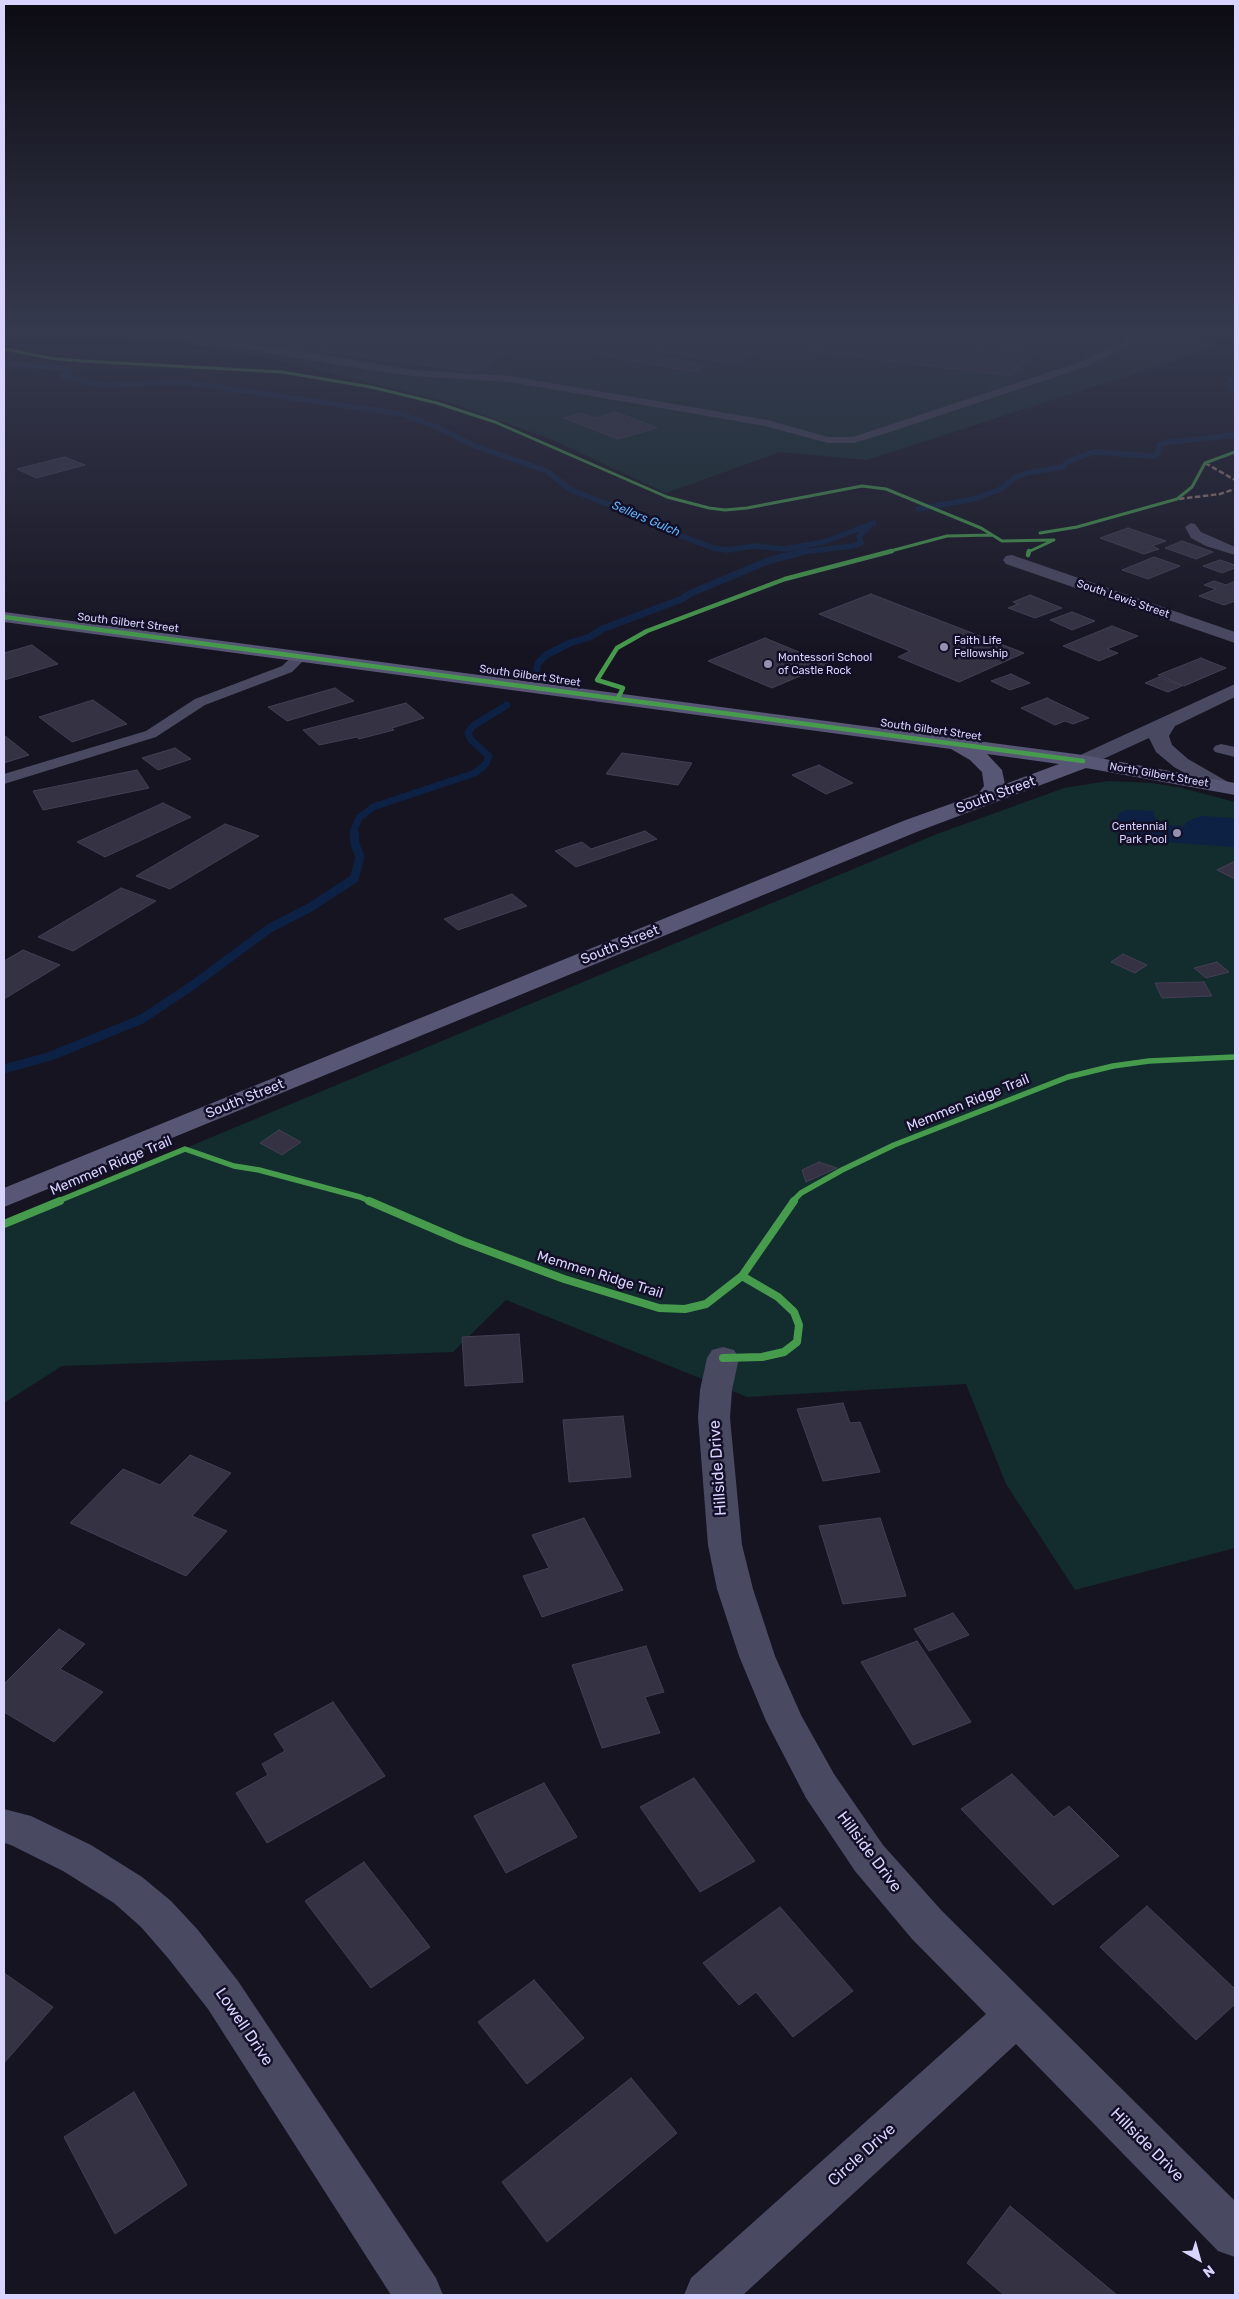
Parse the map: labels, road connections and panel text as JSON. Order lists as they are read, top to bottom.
{
  "streets": {
    "street": [
      "South Lewis Street",
      "South Gilbert Street",
      "North Gilbert Street",
      "South Street",
      "Hillside Drive",
      "Lowell Drive",
      "Circle Drive"
    ],
    "cycle path": ["Memmen Ridge Trail"]
  },
  "crossings": [
    ["South Gilbert Street", "North Gilbert Street"],
    ["South Gilbert Street", "South Street"],
    ["North Gilbert Street", "South Street"],
    ["Hillside Drive", "Circle Drive"]
  ],
  "water": ["Sellers Gulch"],
  "places": ["Faith Life Fellowship", "Montessori School of Castle Rock", "Centennial Park Pool"],
  "north": "bottom right"
}
